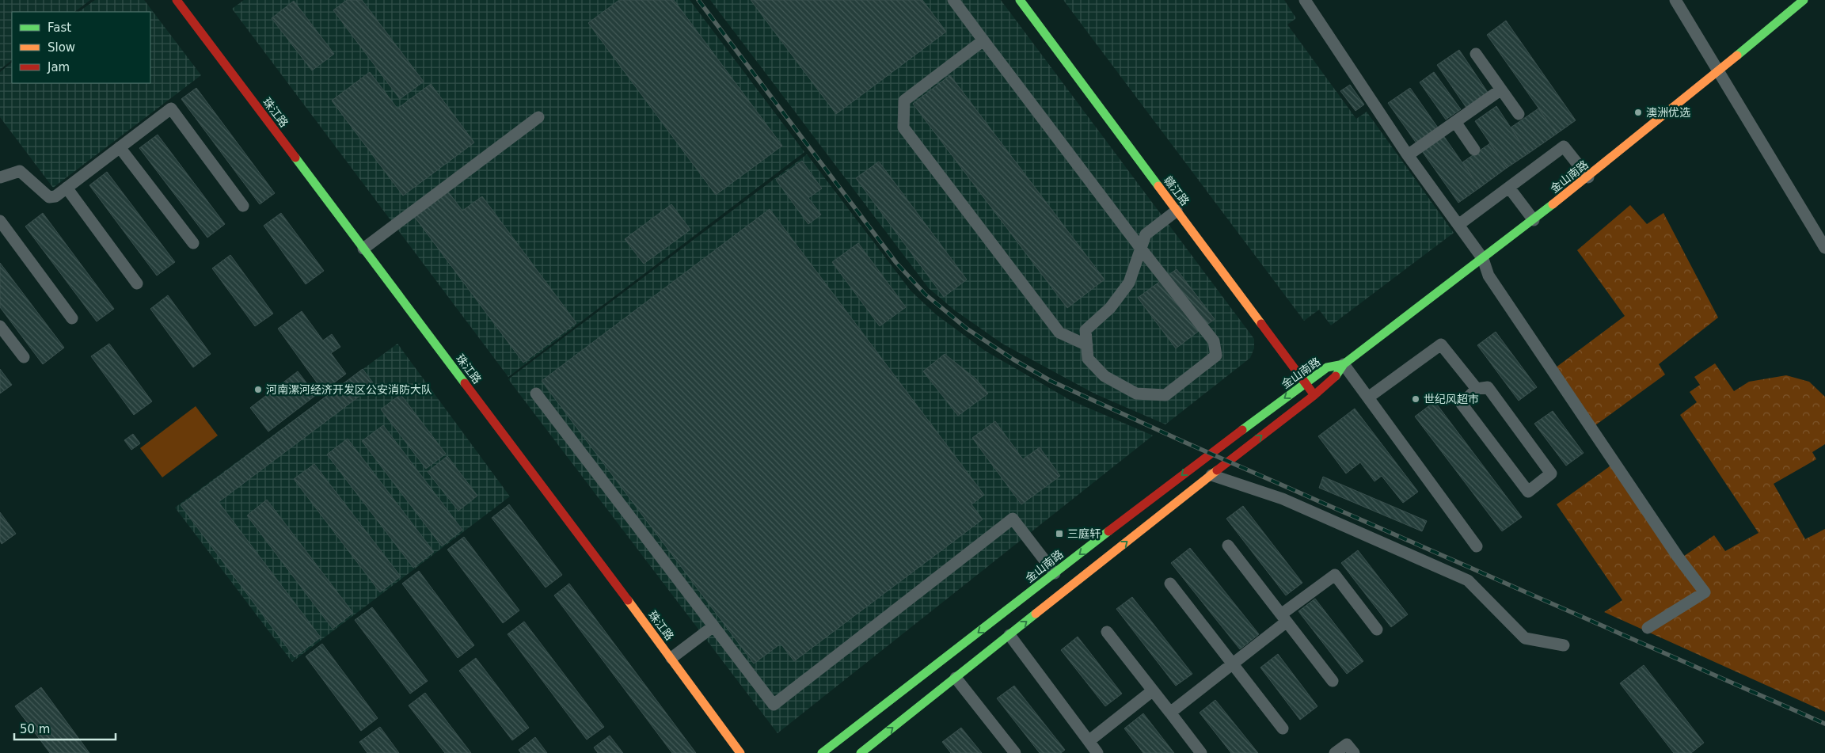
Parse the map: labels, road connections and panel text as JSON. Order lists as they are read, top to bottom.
{
  "streets": {
    "main road": ["珠江路", "金山南路", "赣江路"]
  },
  "crossings": [
    ["金山南路", "赣江路"]
  ],
  "places": {
    "other": ["澳洲优选", "河南漯河经济开发区公安消防大队", "世纪风超市"],
    "transit": ["三庭轩"]
  },
  "legend": ["Fast", "Slow", "Jam"],
  "scale_bar": "50 m"
}
